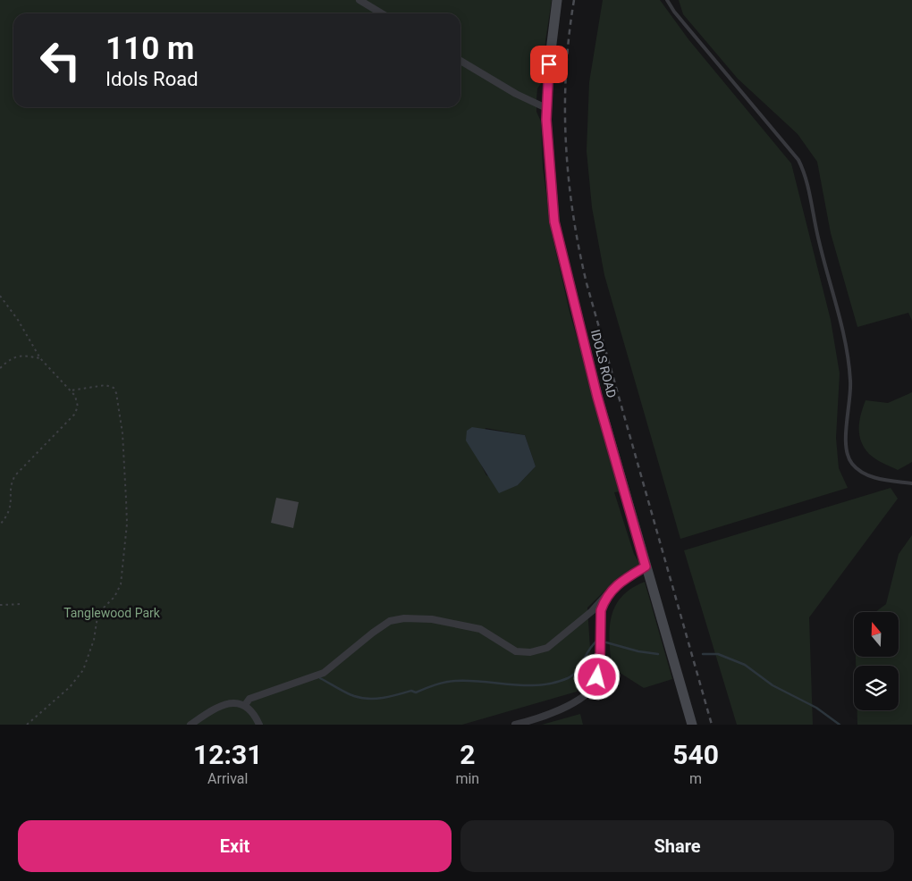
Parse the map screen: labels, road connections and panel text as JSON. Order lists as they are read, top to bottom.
{
  "streets": {
    "street": ["IDOLS ROAD"]
  },
  "parks": ["Tanglewood Park"],
  "north": "top",
  "page": {
    "turn": ["110 m", "Idols Road"],
    "eta": [
      "12:31",
      "Arrival",
      "2",
      "min",
      "540",
      "m"
    ],
    "buttons": ["Exit", "Share"]
  }
}
